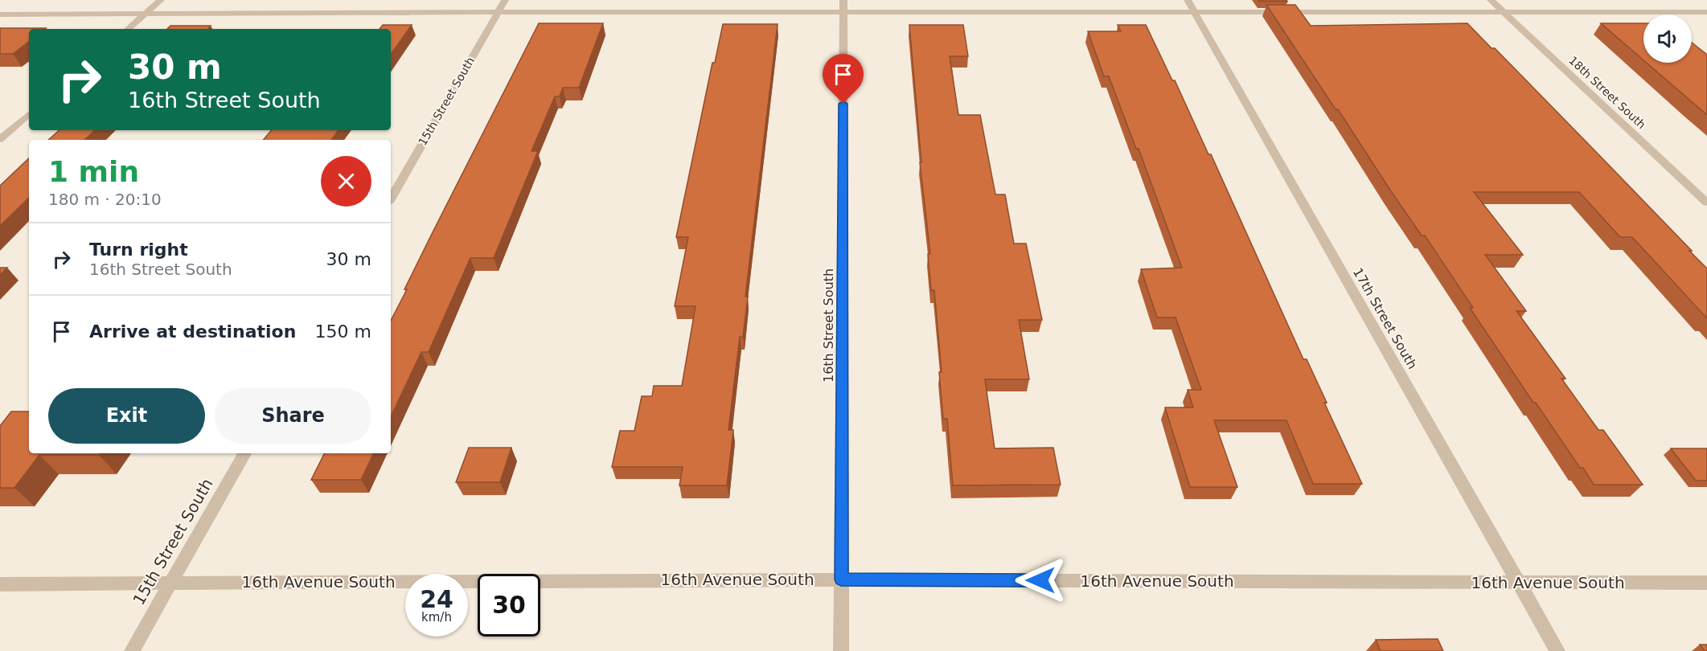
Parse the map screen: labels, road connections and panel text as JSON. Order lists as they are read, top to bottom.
{
  "streets": {
    "street": [
      "18th Street South",
      "15th Street South",
      "17th Street South",
      "16th Street South",
      "16th Avenue South"
    ]
  },
  "crossings": [
    ["15th Street South", "16th Avenue South"],
    ["17th Street South", "16th Avenue South"],
    ["16th Street South", "16th Avenue South"]
  ],
  "page": {
    "turn": ["30 m", "16th Street South"],
    "heading": ["1 min", "180 m · 20:10"],
    "list": [
      {
        "name": "Turn right",
        "note": "16th Street South",
        "value": "30 m"
      },
      {
        "name": "Arrive at destination",
        "value": "150 m"
      }
    ],
    "buttons": ["Exit", "Share"],
    "speed": "24 km/h",
    "limit": "30"
  }
}
